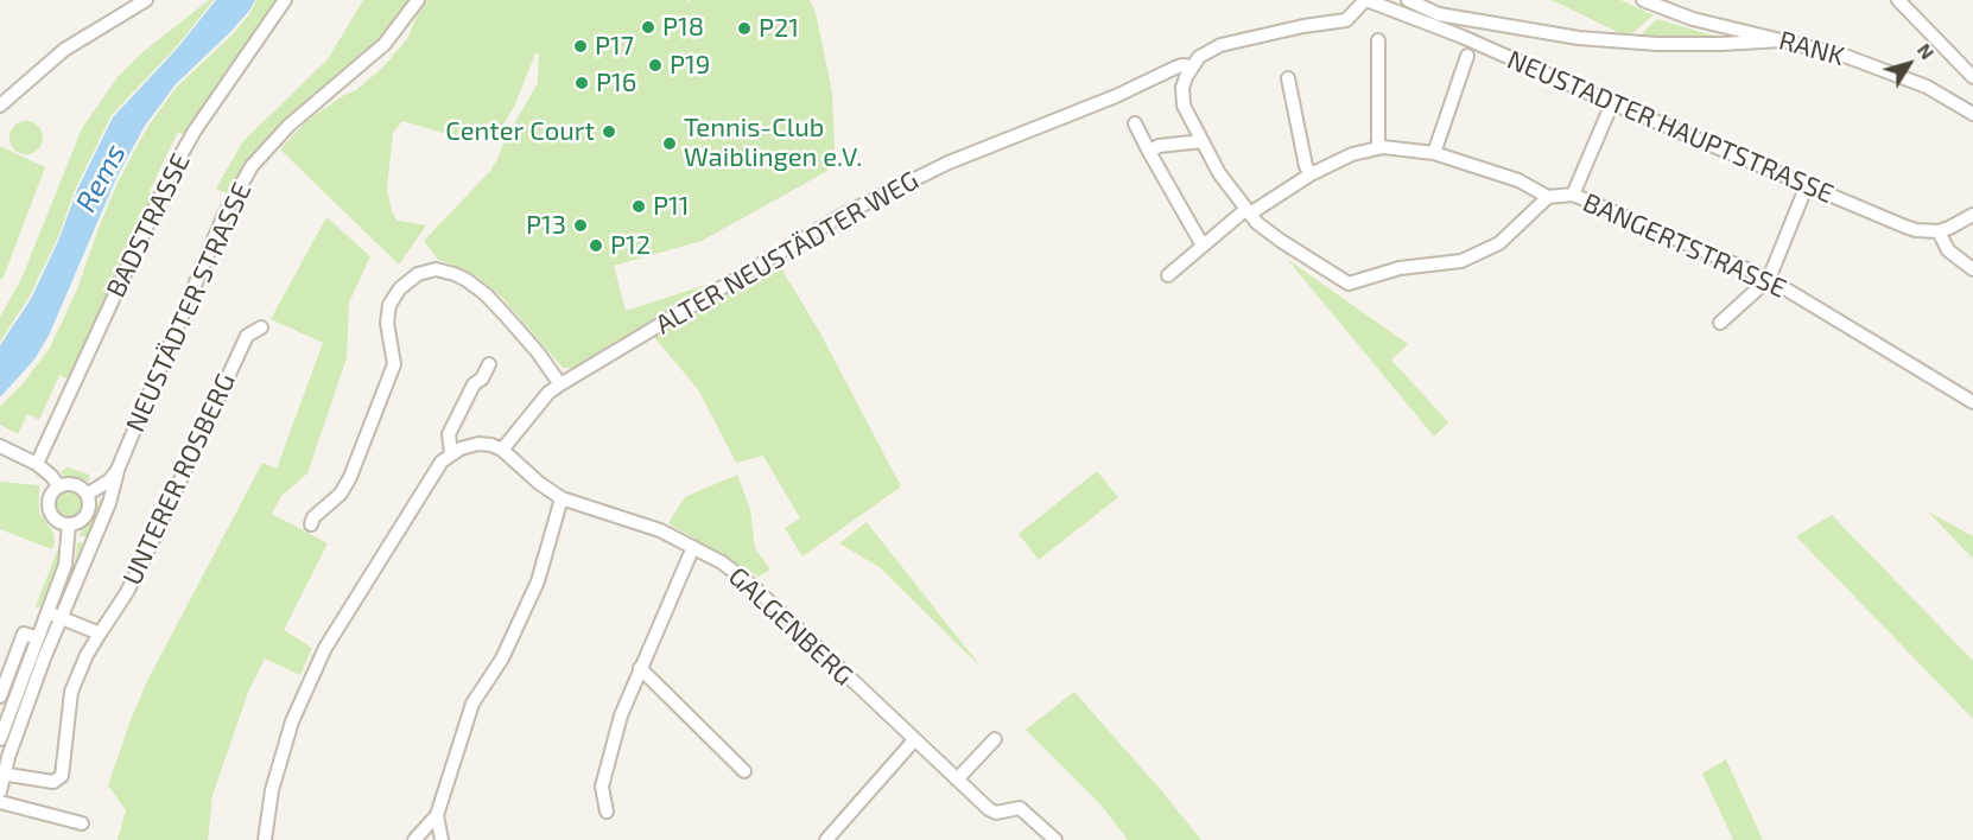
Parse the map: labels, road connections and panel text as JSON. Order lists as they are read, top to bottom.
{
  "streets": {
    "street": [
      "RANK",
      "NEUSTADTER HAUPTSTRASSE",
      "BADSTRASSE",
      "BANGERTSTRASSE",
      "ALTER NEUSTÄDTER WEG",
      "NEUSTÄDTER STRASSE",
      "UNTERER ROSBERG",
      "GALGENBERG"
    ]
  },
  "crossings": [
    ["ALTER NEUSTÄDTER WEG", "GALGENBERG"],
    ["NEUSTÄDTER STRASSE", "UNTERER ROSBERG"]
  ],
  "water": ["Rems"],
  "places": [
    "P18",
    "P21",
    "P17",
    "P19",
    "P16",
    "Center Court",
    "Tennis-Club Waiblingen e.V.",
    "P11",
    "P13",
    "P12"
  ],
  "north": "top right"
}
